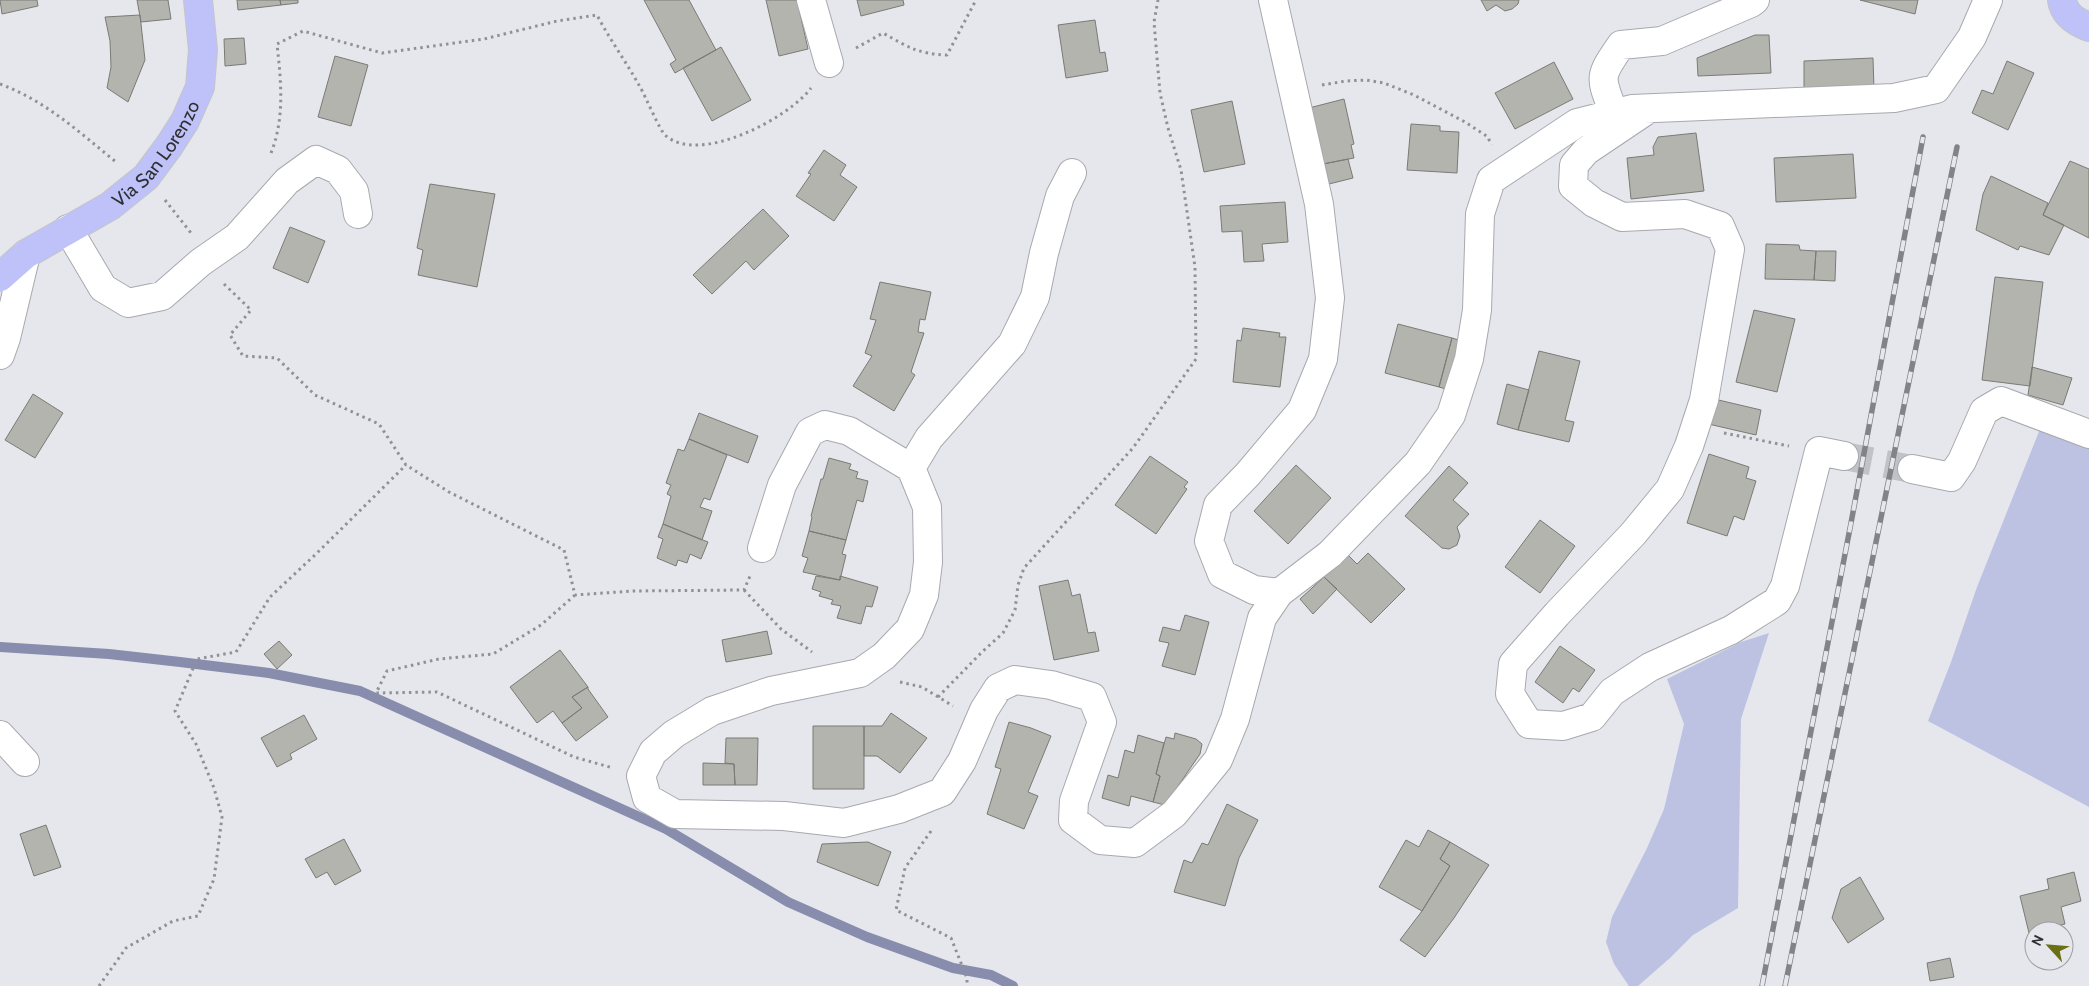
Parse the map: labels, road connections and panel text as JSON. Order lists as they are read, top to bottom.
{
  "streets": {
    "main road": ["Via San Lorenzo"]
  },
  "north": "top left"
}
